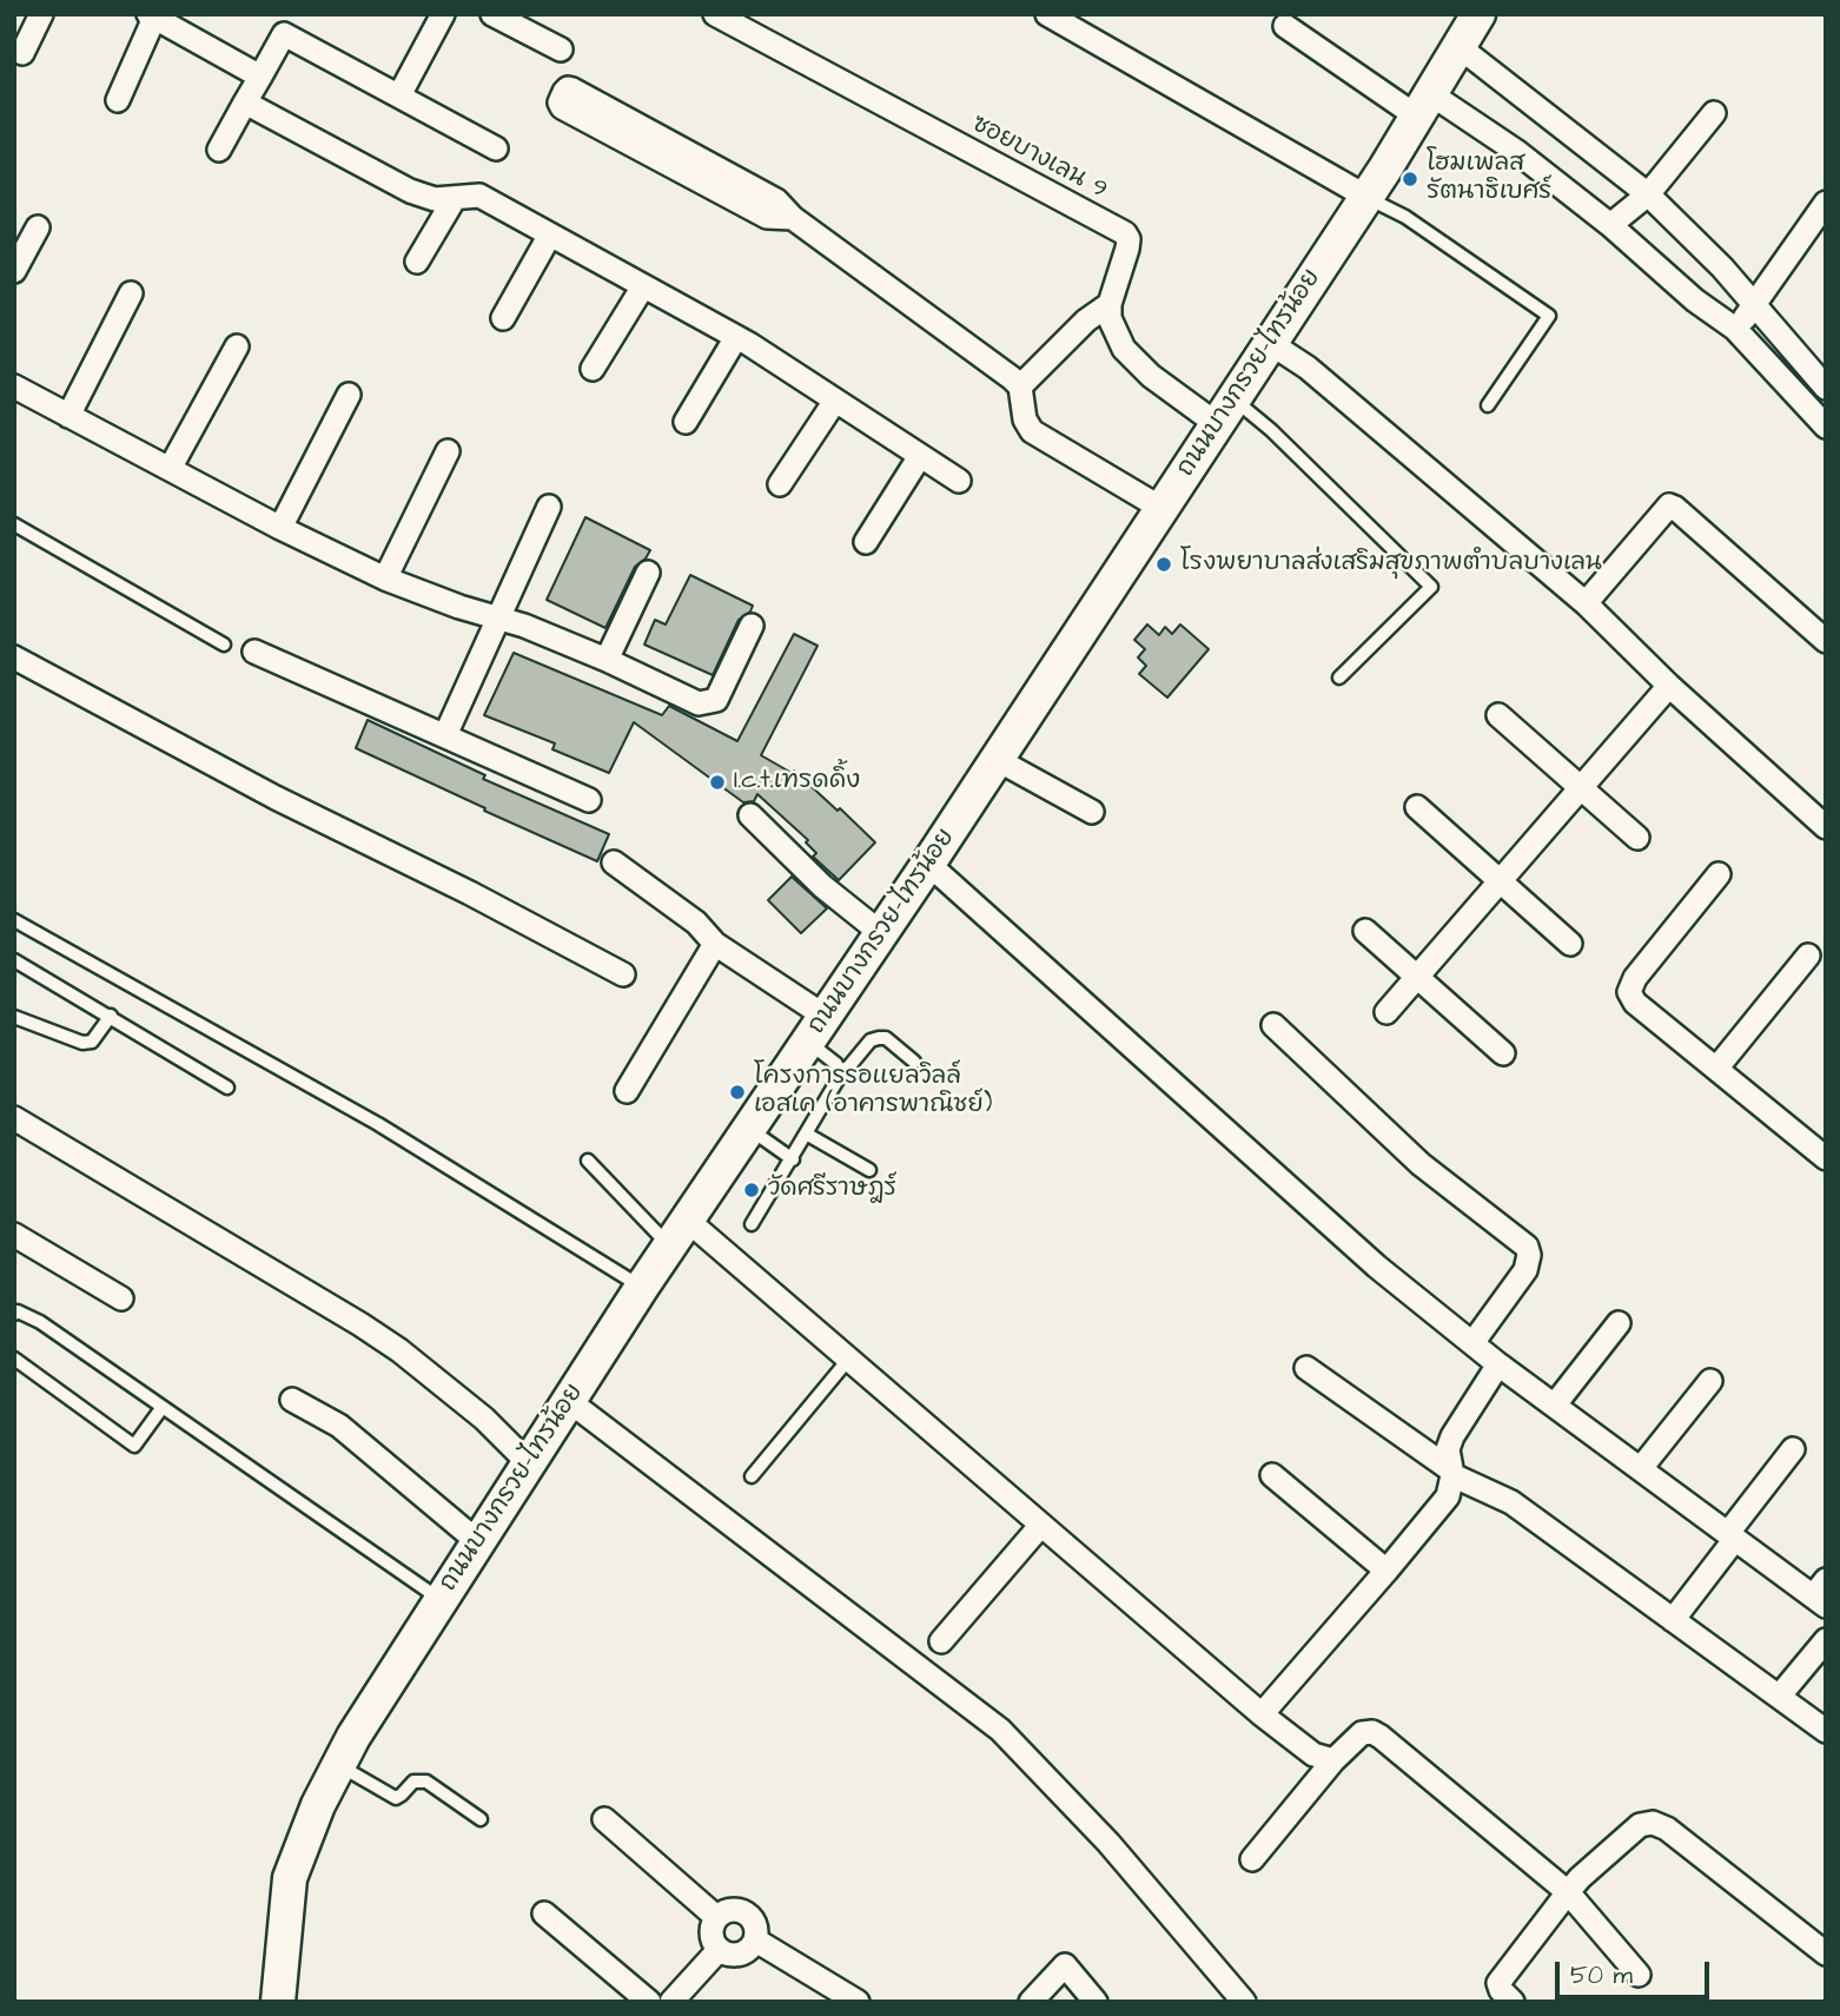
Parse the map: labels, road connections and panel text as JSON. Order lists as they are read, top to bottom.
{
  "streets": {
    "main road": ["ถนนบางกรวย-ไทรน้อย"],
    "street": ["ซอยบางเลน 9"]
  },
  "places": [
    "โฮมเพลส รัตนาธิเบศร์",
    "โรงพยาบาลส่งเสริมสุขภาพตำบลบางเลน",
    "I.c.t.เทรดดิ้ง",
    "โครงการรอแยลวิลล์ เอสเค (อาคารพาณิชย์)",
    "วัดศรีราษฎร์"
  ],
  "scale_bar": "50 m"
}
